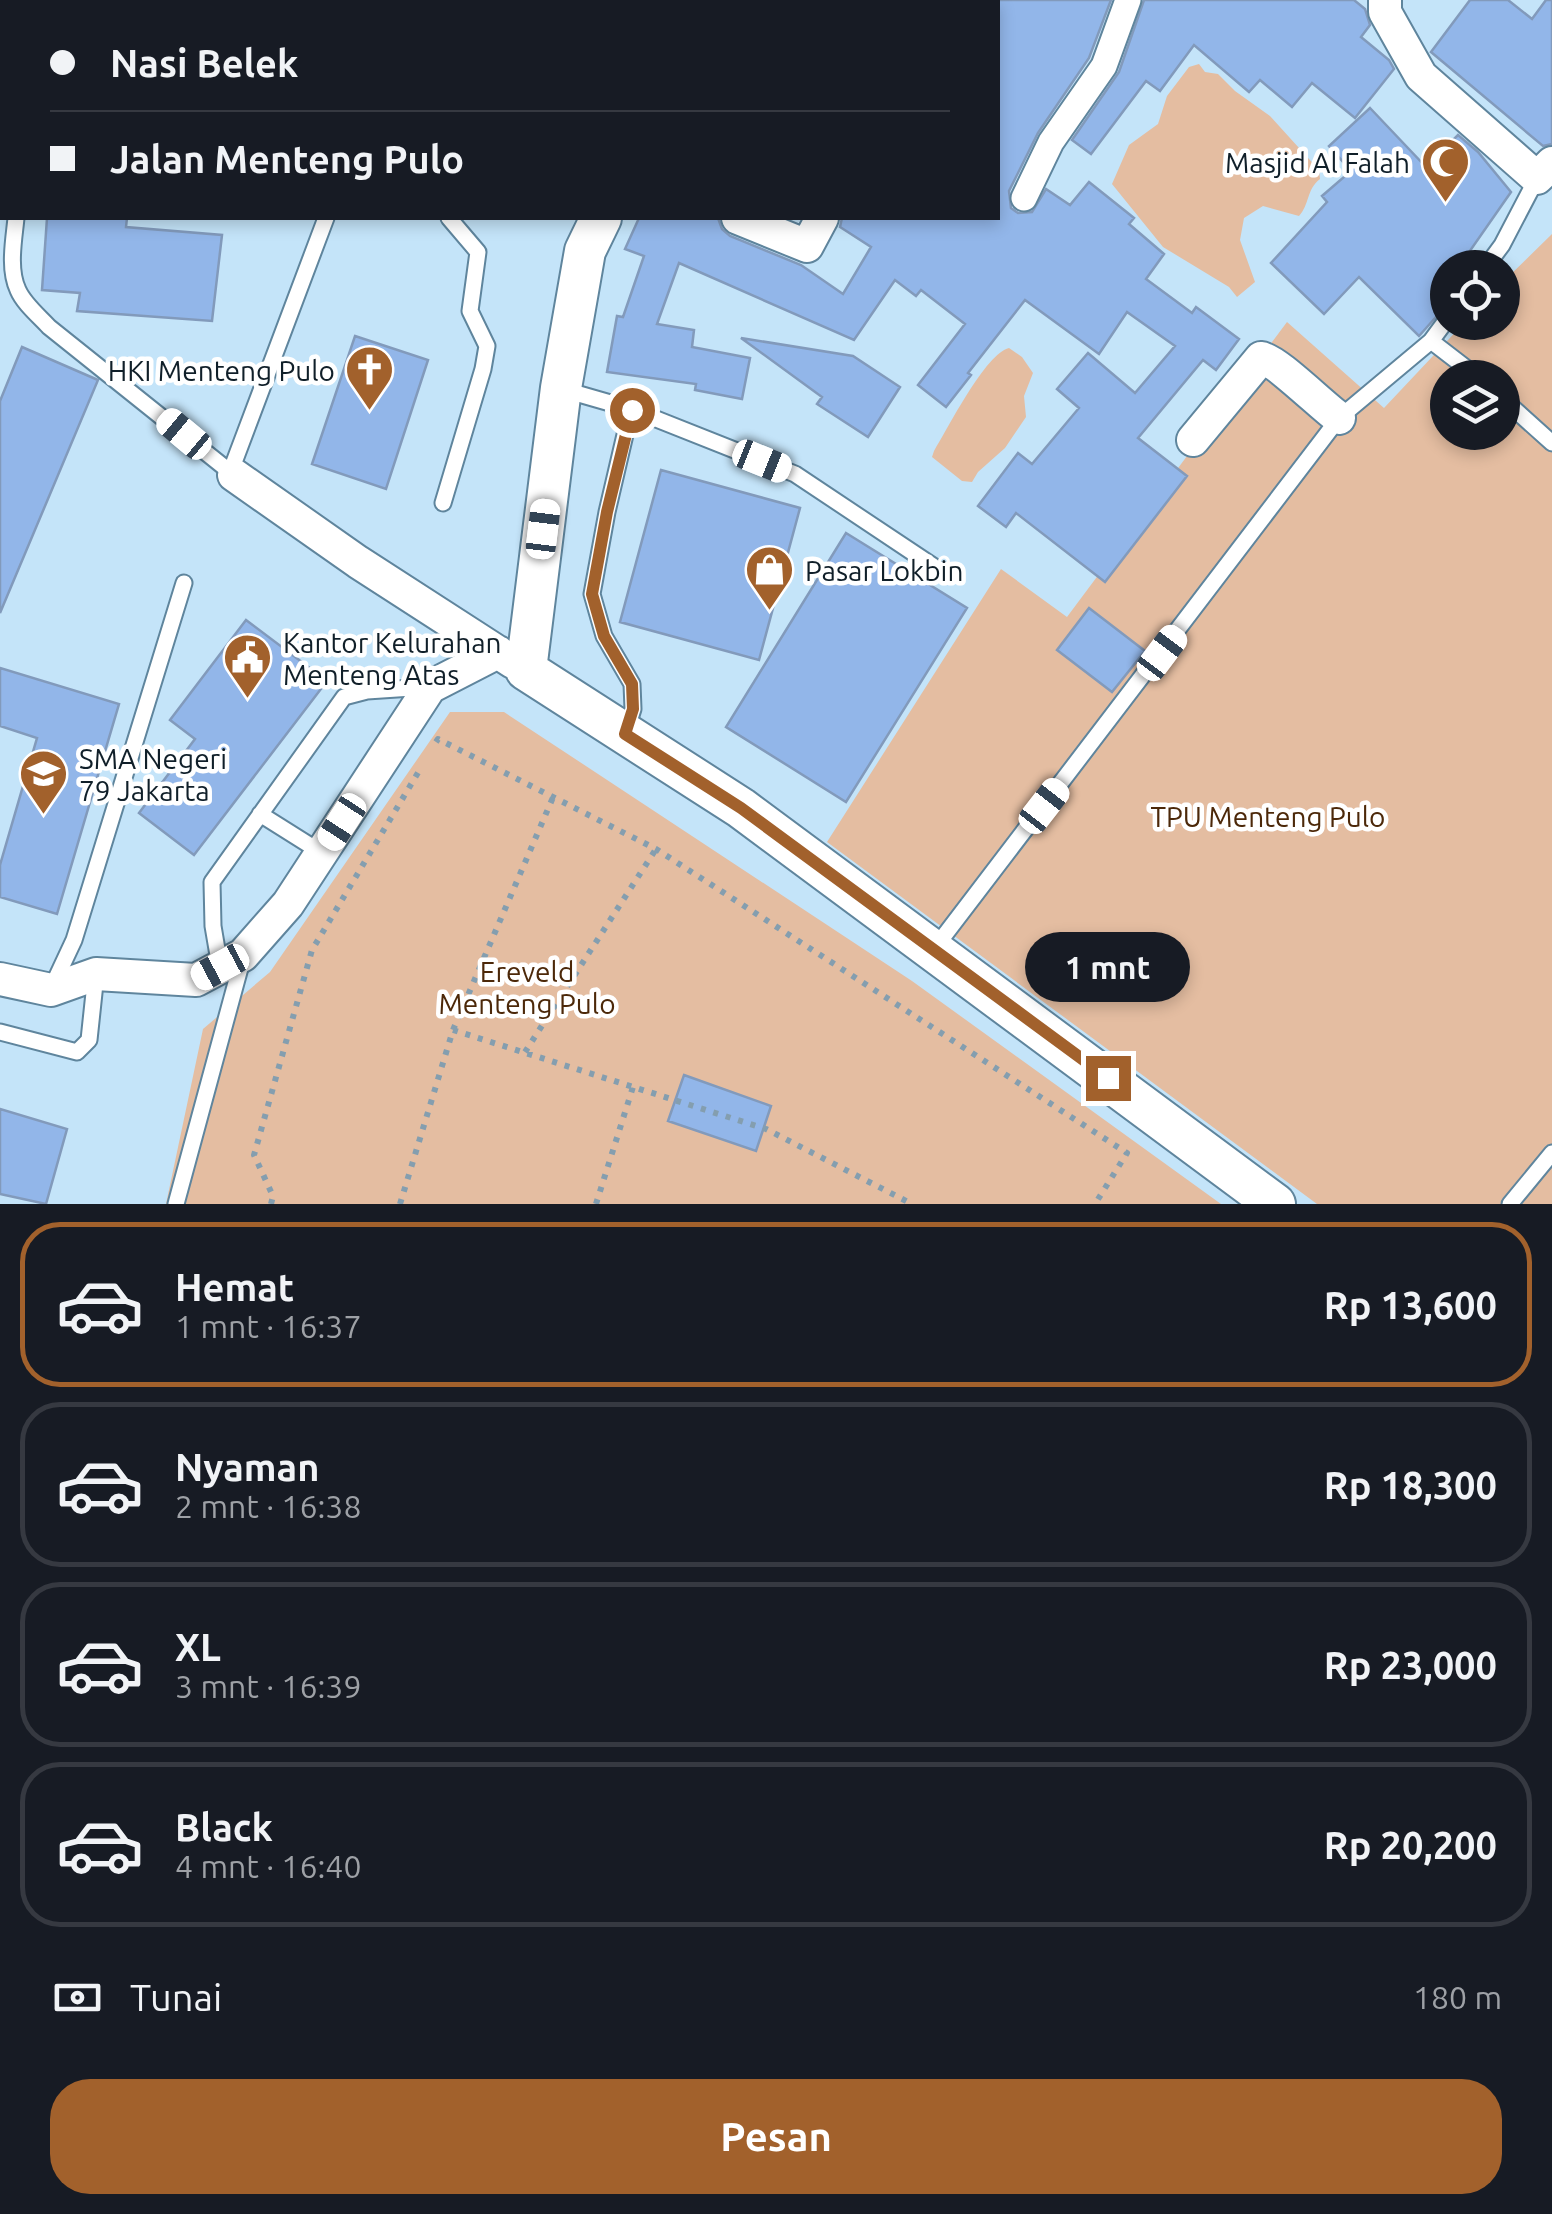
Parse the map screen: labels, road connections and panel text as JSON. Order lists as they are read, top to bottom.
{
  "parks": ["TPU Menteng Pulo", "Ereveld Menteng Pulo"],
  "places": {
    "mosque": ["Masjid Al Falah"],
    "church": ["HKI Menteng Pulo"],
    "shop": ["Pasar Lokbin"],
    "public building": ["Kantor Kelurahan Menteng Atas"],
    "school or university": ["SMA Negeri 79 Jakarta"]
  },
  "page": {
    "banner": ["Nasi Belek", "Jalan Menteng Pulo"],
    "bubble": "1 mnt",
    "list": [
      {
        "name": "Hemat",
        "note": "1 mnt · 16:37",
        "value": "Rp 13,600"
      },
      {
        "name": "Nyaman",
        "note": "2 mnt · 16:38",
        "value": "Rp 18,300"
      },
      {
        "name": "XL",
        "note": "3 mnt · 16:39",
        "value": "Rp 23,000"
      },
      {
        "name": "Black",
        "note": "4 mnt · 16:40",
        "value": "Rp 20,200"
      }
    ],
    "pay": ["Tunai", "180 m"],
    "buttons": "Pesan"
  }
}
